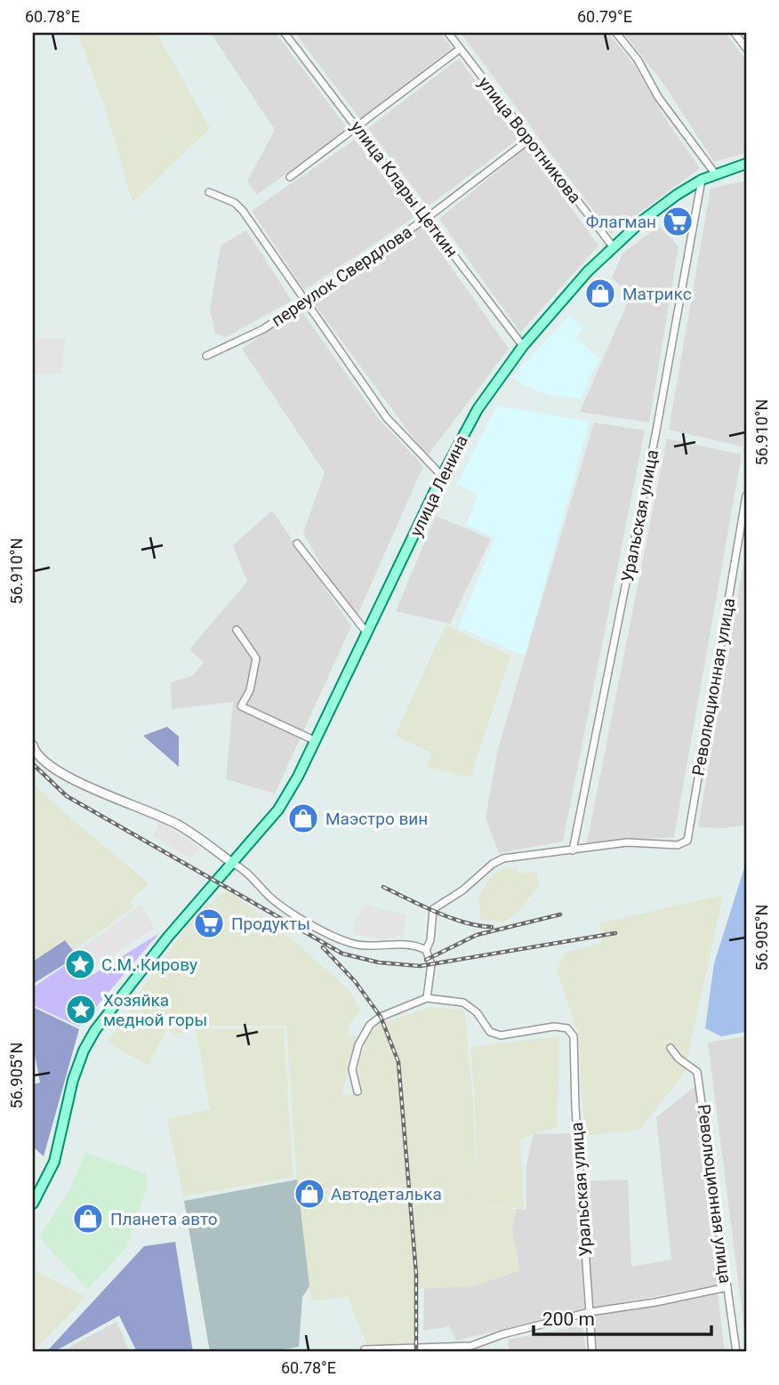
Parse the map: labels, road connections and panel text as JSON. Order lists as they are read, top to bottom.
{
  "streets": {
    "main road": ["улица Ленина"],
    "street": [
      "улица Воротникова",
      "улица Клары Цеткин",
      "переулок Свердлова",
      "Уральская улица",
      "Революционная улица"
    ]
  },
  "crossings": [
    ["улица Воротникова", "переулок Свердлова"],
    ["улица Воротникова", "улица Ленина"],
    ["улица Клары Цеткин", "переулок Свердлова"],
    ["улица Клары Цеткин", "улица Ленина"],
    ["улица Ленина", "Уральская улица"],
    ["Уральская улица", "Революционная улица"]
  ],
  "places": {
    "supermarket": ["Флагман", "Продукты"],
    "shop": [
      "Матрикс",
      "Маэстро вин",
      "Автодеталька",
      "Планета авто"
    ],
    "place": ["С.М. Кирову", "Хозяйка медной горы"]
  },
  "scale_bar": "200 m",
  "coordinates": [
    "60.78°E",
    "60.79°E",
    "56.910°N",
    "56.905°N"
  ]
}
